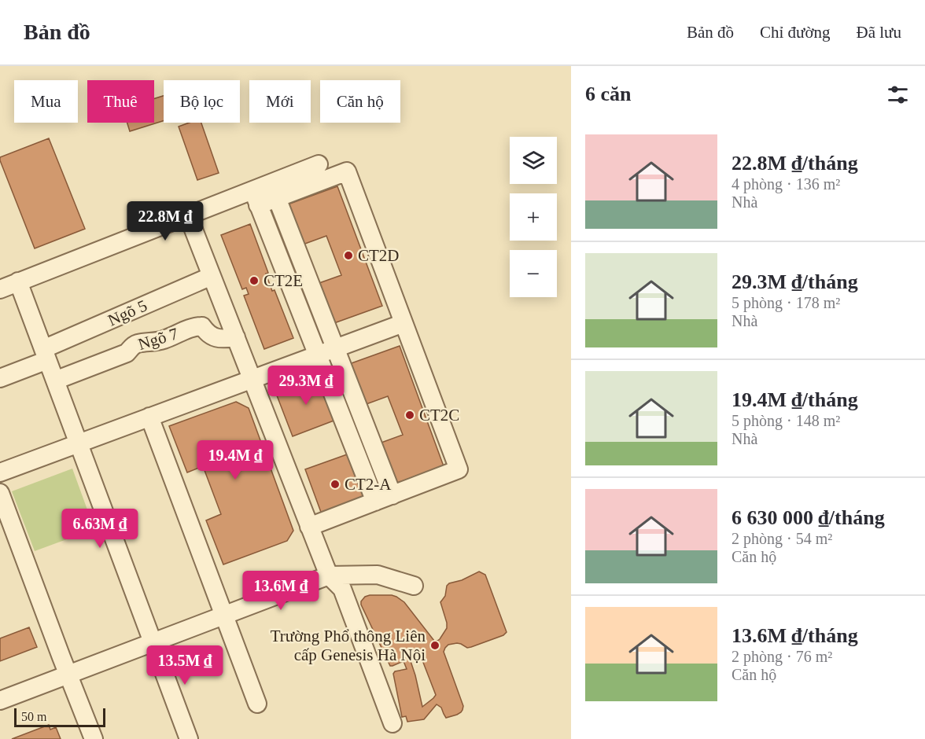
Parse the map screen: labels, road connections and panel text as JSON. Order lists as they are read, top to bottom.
{
  "streets": {
    "street": ["Ngõ 5", "Ngõ 7"]
  },
  "places": [
    "CT2D",
    "CT2E",
    "CT2C",
    "CT2-A",
    "Trường Phổ thông Liên cấp Genesis Hà Nội"
  ],
  "scale_bar": "50 m",
  "page": {
    "header": "Bản đồ",
    "nav": ["Bản đồ", "Chỉ đường", "Đã lưu"],
    "heading": "6 căn",
    "chip": [
      "Mua",
      "Thuê",
      "Bộ lọc",
      "Mới",
      "Căn hộ"
    ],
    "list": [
      {
        "name": "22.8M ₫/tháng",
        "note": "4 phòng · 136 m² · Nhà"
      },
      {
        "name": "29.3M ₫/tháng",
        "note": "5 phòng · 178 m² · Nhà"
      },
      {
        "name": "19.4M ₫/tháng",
        "note": "5 phòng · 148 m² · Nhà"
      },
      {
        "name": "6 630 000 ₫/tháng",
        "note": "2 phòng · 54 m² · Căn hộ"
      },
      {
        "name": "13.6M ₫/tháng",
        "note": "2 phòng · 76 m² · Căn hộ"
      }
    ],
    "map_buttons": ["+", "−"],
    "price": [
      "22.8M ₫",
      "29.3M ₫",
      "19.4M ₫",
      "6.63M ₫",
      "13.6M ₫",
      "13.5M ₫"
    ],
    "scale": "50 m"
  }
}
